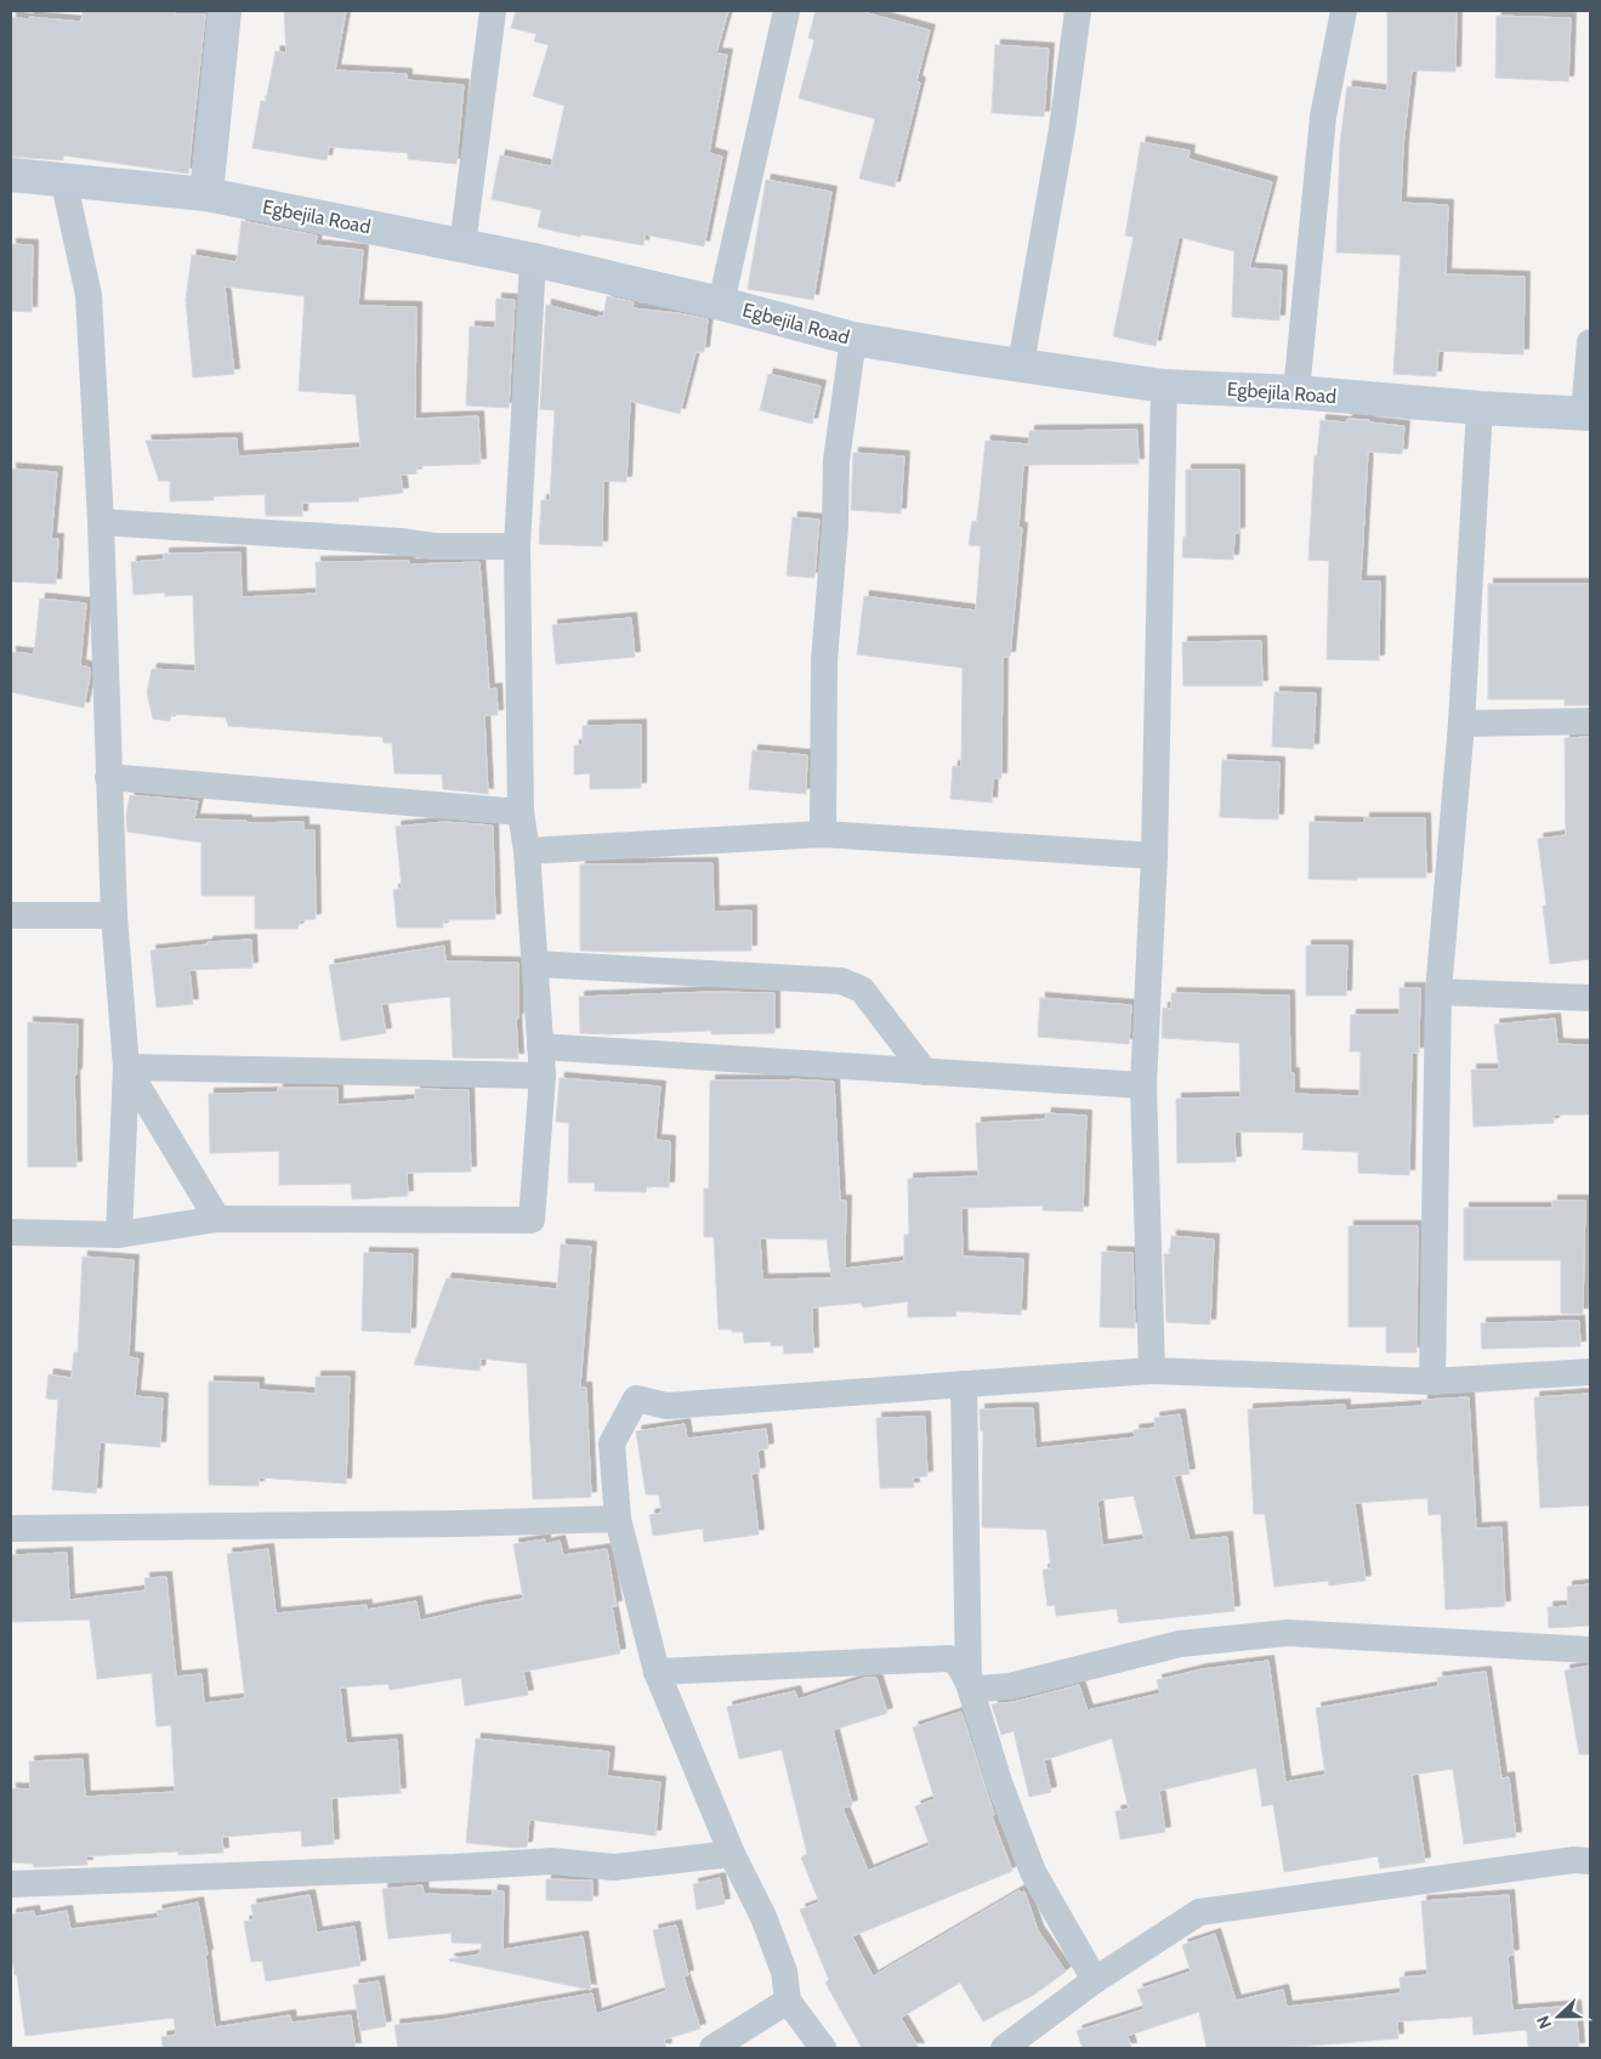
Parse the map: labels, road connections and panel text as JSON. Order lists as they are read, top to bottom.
{
  "streets": {
    "street": ["Egbejila Road"]
  },
  "north": "left"
}
